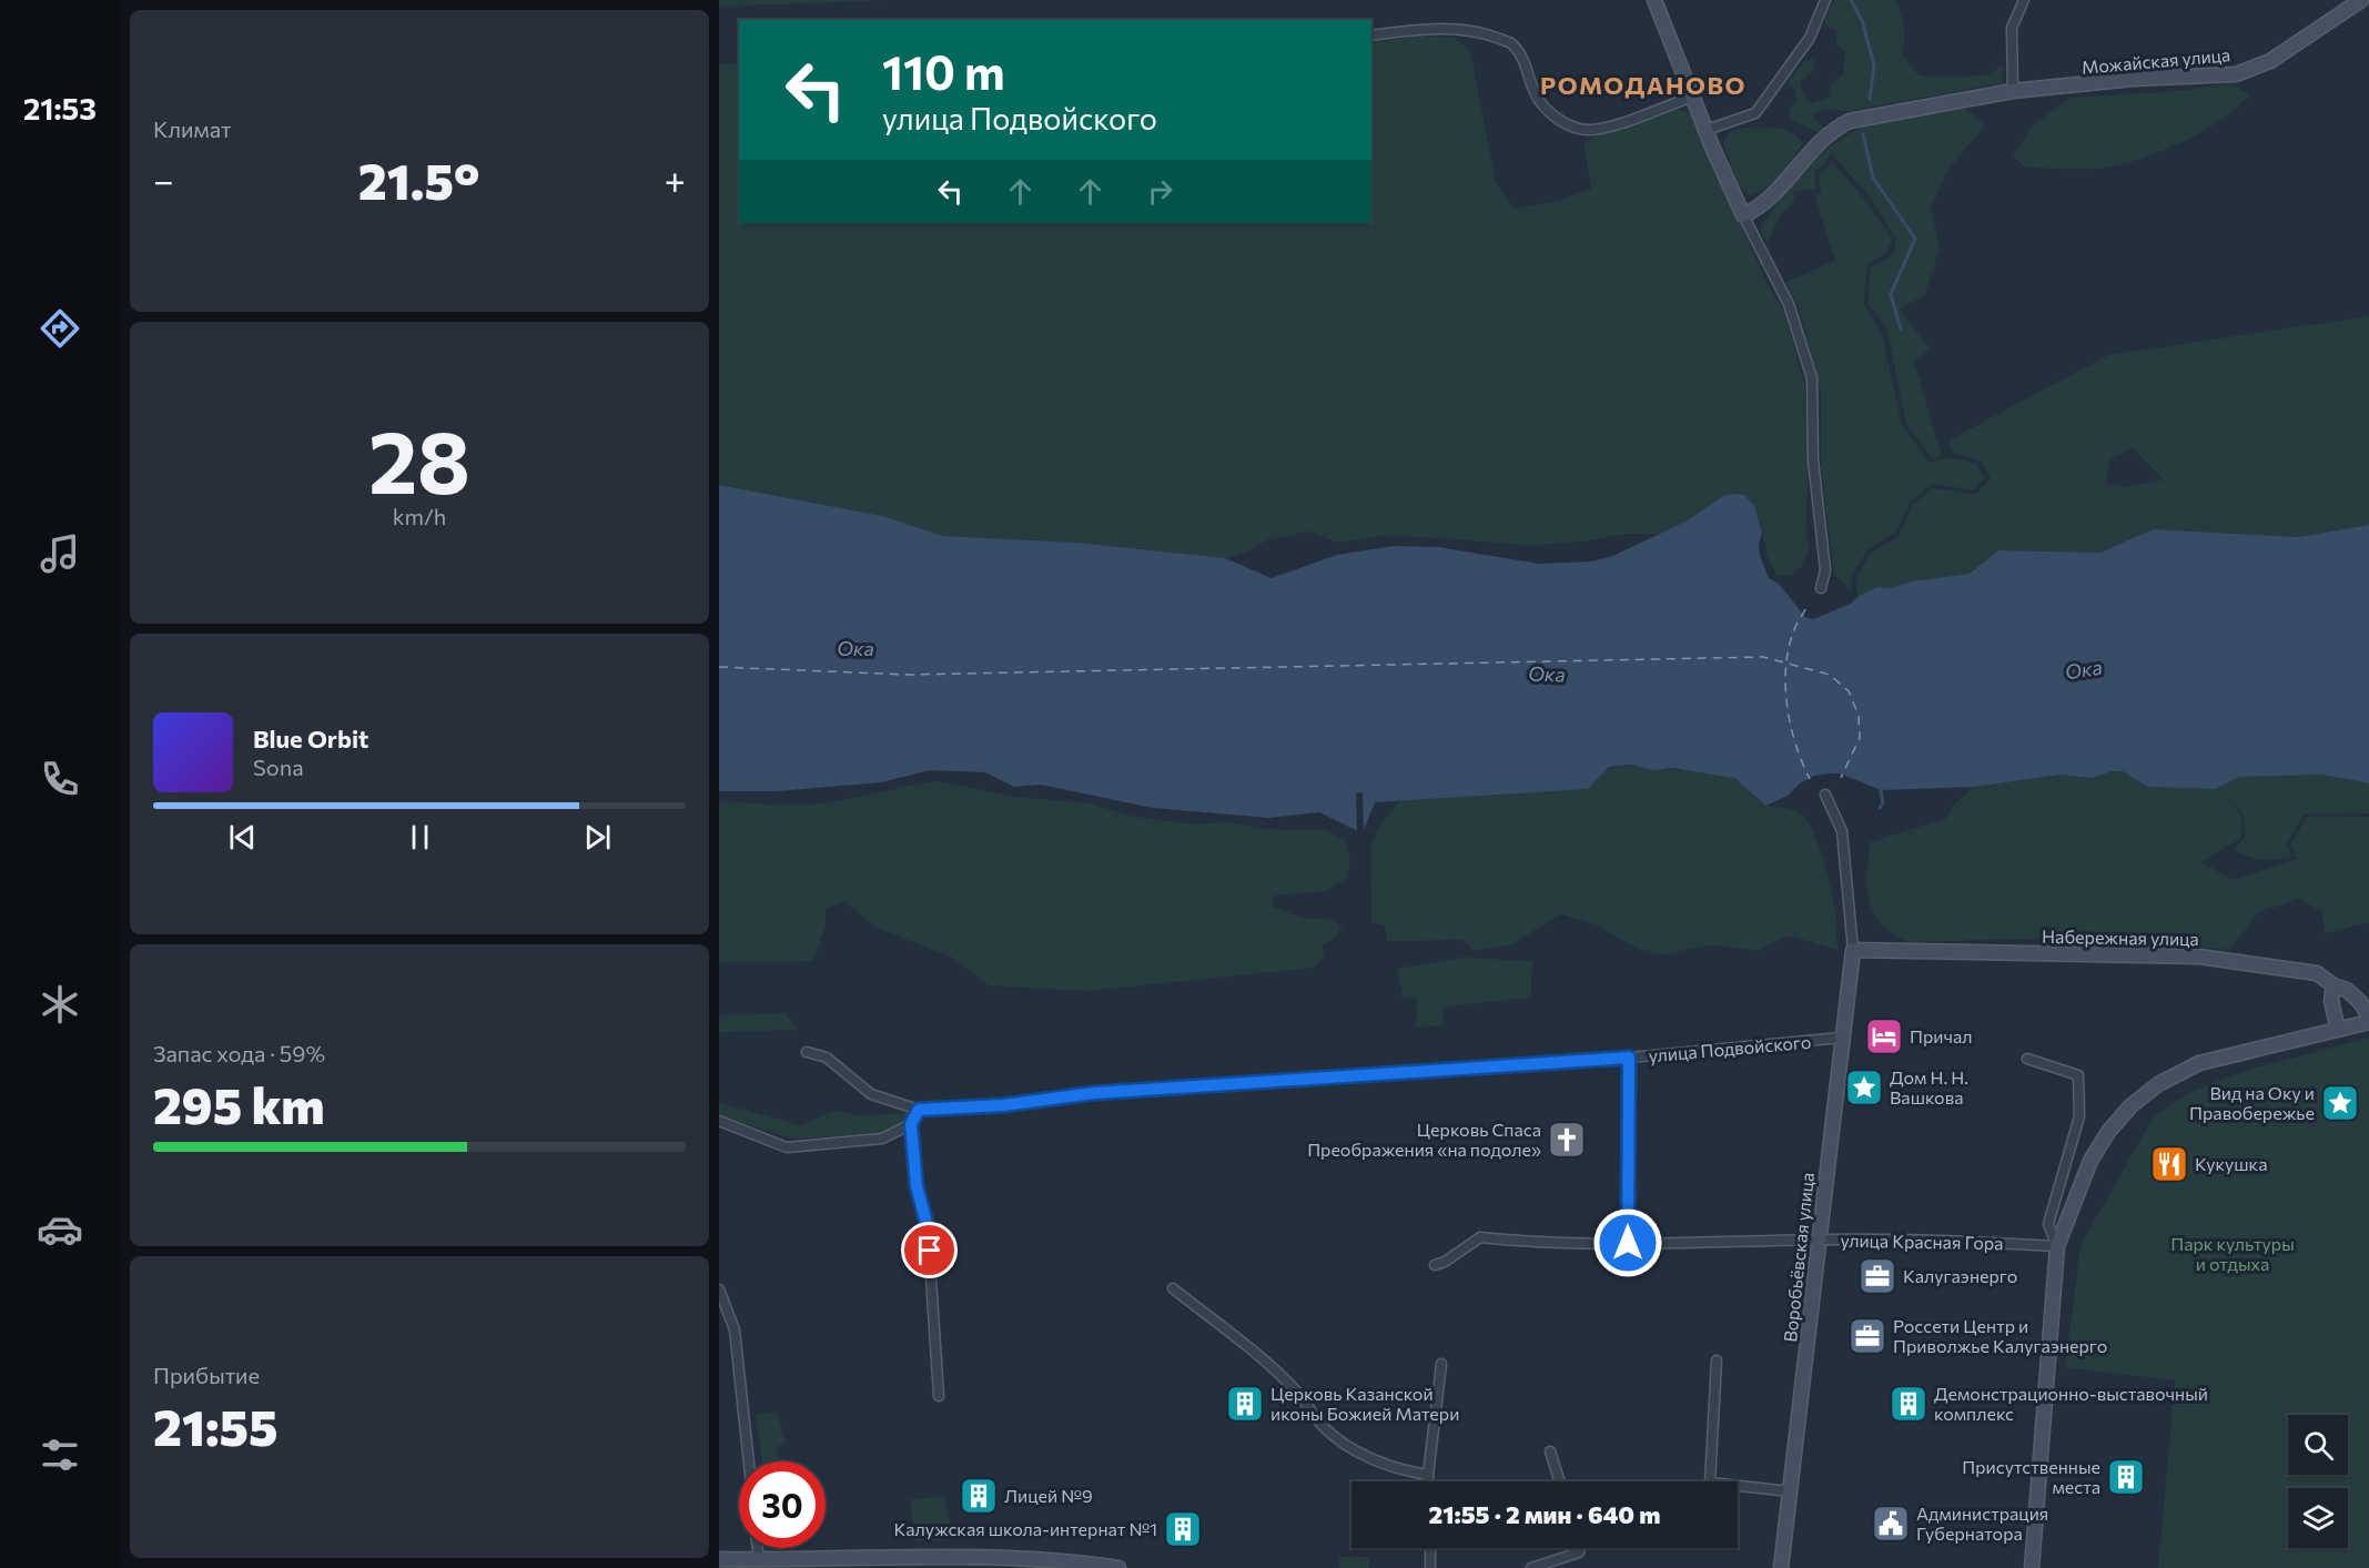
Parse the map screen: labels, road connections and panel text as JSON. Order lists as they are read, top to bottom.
{
  "streets": {
    "street": [
      "Можайская улица",
      "Набережная улица",
      "улица Подвойского",
      "улица Красная Гора",
      "Воробьёвская улица"
    ]
  },
  "crossings": [
    ["Набережная улица", "Воробьёвская улица"],
    ["улица Подвойского", "Воробьёвская улица"],
    ["улица Красная Гора", "Воробьёвская улица"]
  ],
  "districts": ["РОМОДАНОВО"],
  "water": ["Ока"],
  "parks": ["Парк культуры и отдыха"],
  "places": {
    "hotel": ["Причал"],
    "place": ["Дом Н. Н. Вашкова", "Вид на Оку и Правобережье"],
    "church": ["Церковь Спаса Преображения «на подоле»"],
    "restaurant": ["Кукушка"],
    "office": ["Калугаэнерго", "Россети Центр и Приволжье Калугаэнерго"],
    "building": [
      "Церковь Казанской иконы Божией Матери",
      "Демонстрационно-выставочный комплекс",
      "Присутственные места",
      "Лицей №9",
      "Калужская школа-интернат №1"
    ],
    "public building": ["Администрация Губернатора"]
  },
  "page": {
    "tabs": "21:53",
    "tile": [
      "Климат",
      ["28", "km/h"],
      ["Запас хода · 59%", "295 km"],
      ["Прибытие", "21:55"]
    ],
    "turn": ["110 m", "улица Подвойского"],
    "heat": ["−", "21.5°", "+"],
    "song": ["Blue Orbit", "Sona"],
    "limit": "30",
    "trip": "21:55 · 2 мин · 640 m"
  }
}
